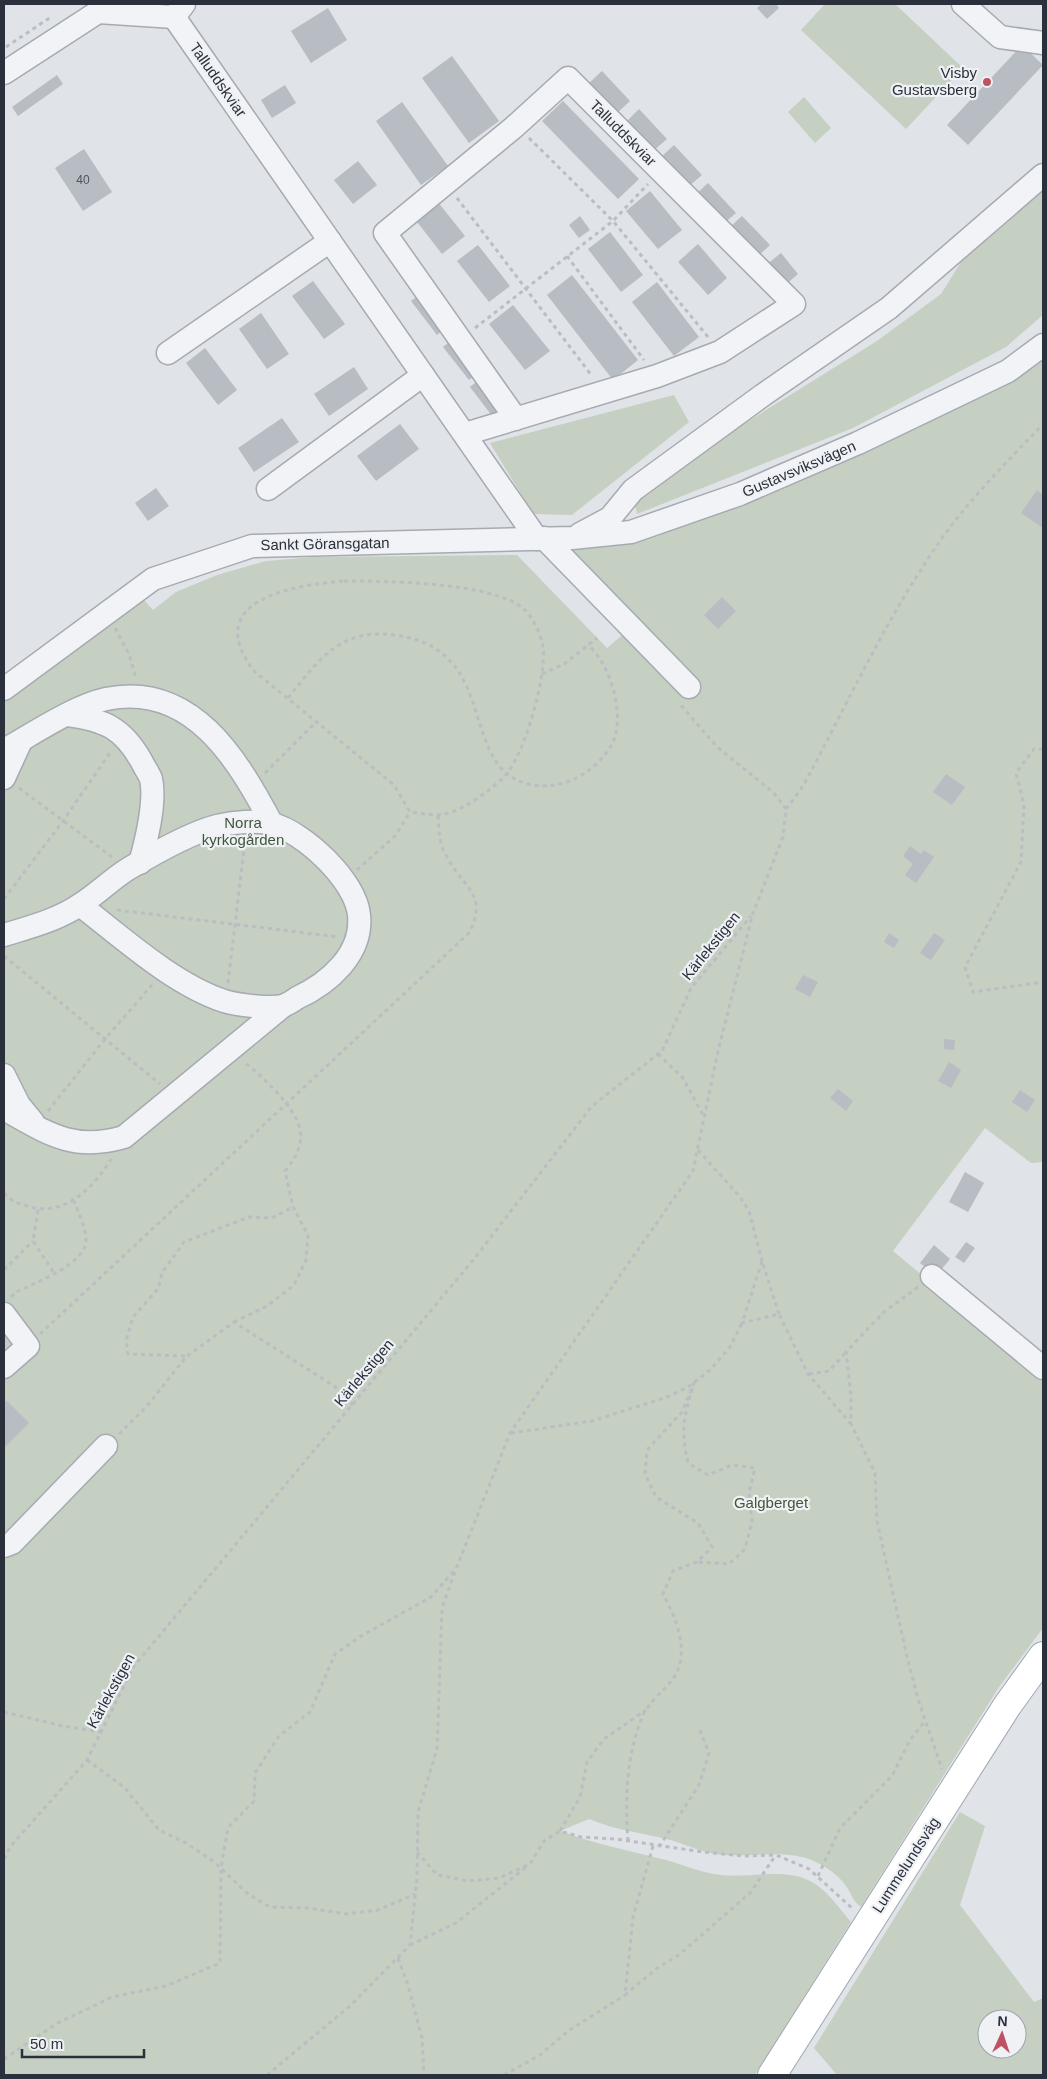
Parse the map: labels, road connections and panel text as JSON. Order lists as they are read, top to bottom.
{
  "streets": {
    "main road": ["Lummelundsväg"],
    "street": ["Talluddskviar", "Gustavsviksvägen", "Sankt Göransgatan"],
    "path": ["Kärlekstigen"]
  },
  "crossings": [
    ["Talluddskviar", "Gustavsviksvägen"],
    ["Talluddskviar", "Sankt Göransgatan"],
    ["Gustavsviksvägen", "Sankt Göransgatan"]
  ],
  "parks": ["Norra kyrkogården", "Galgberget"],
  "places": ["Visby Gustavsberg"],
  "house_numbers": ["40"],
  "scale_bar": "50 m",
  "north": "top"
}
